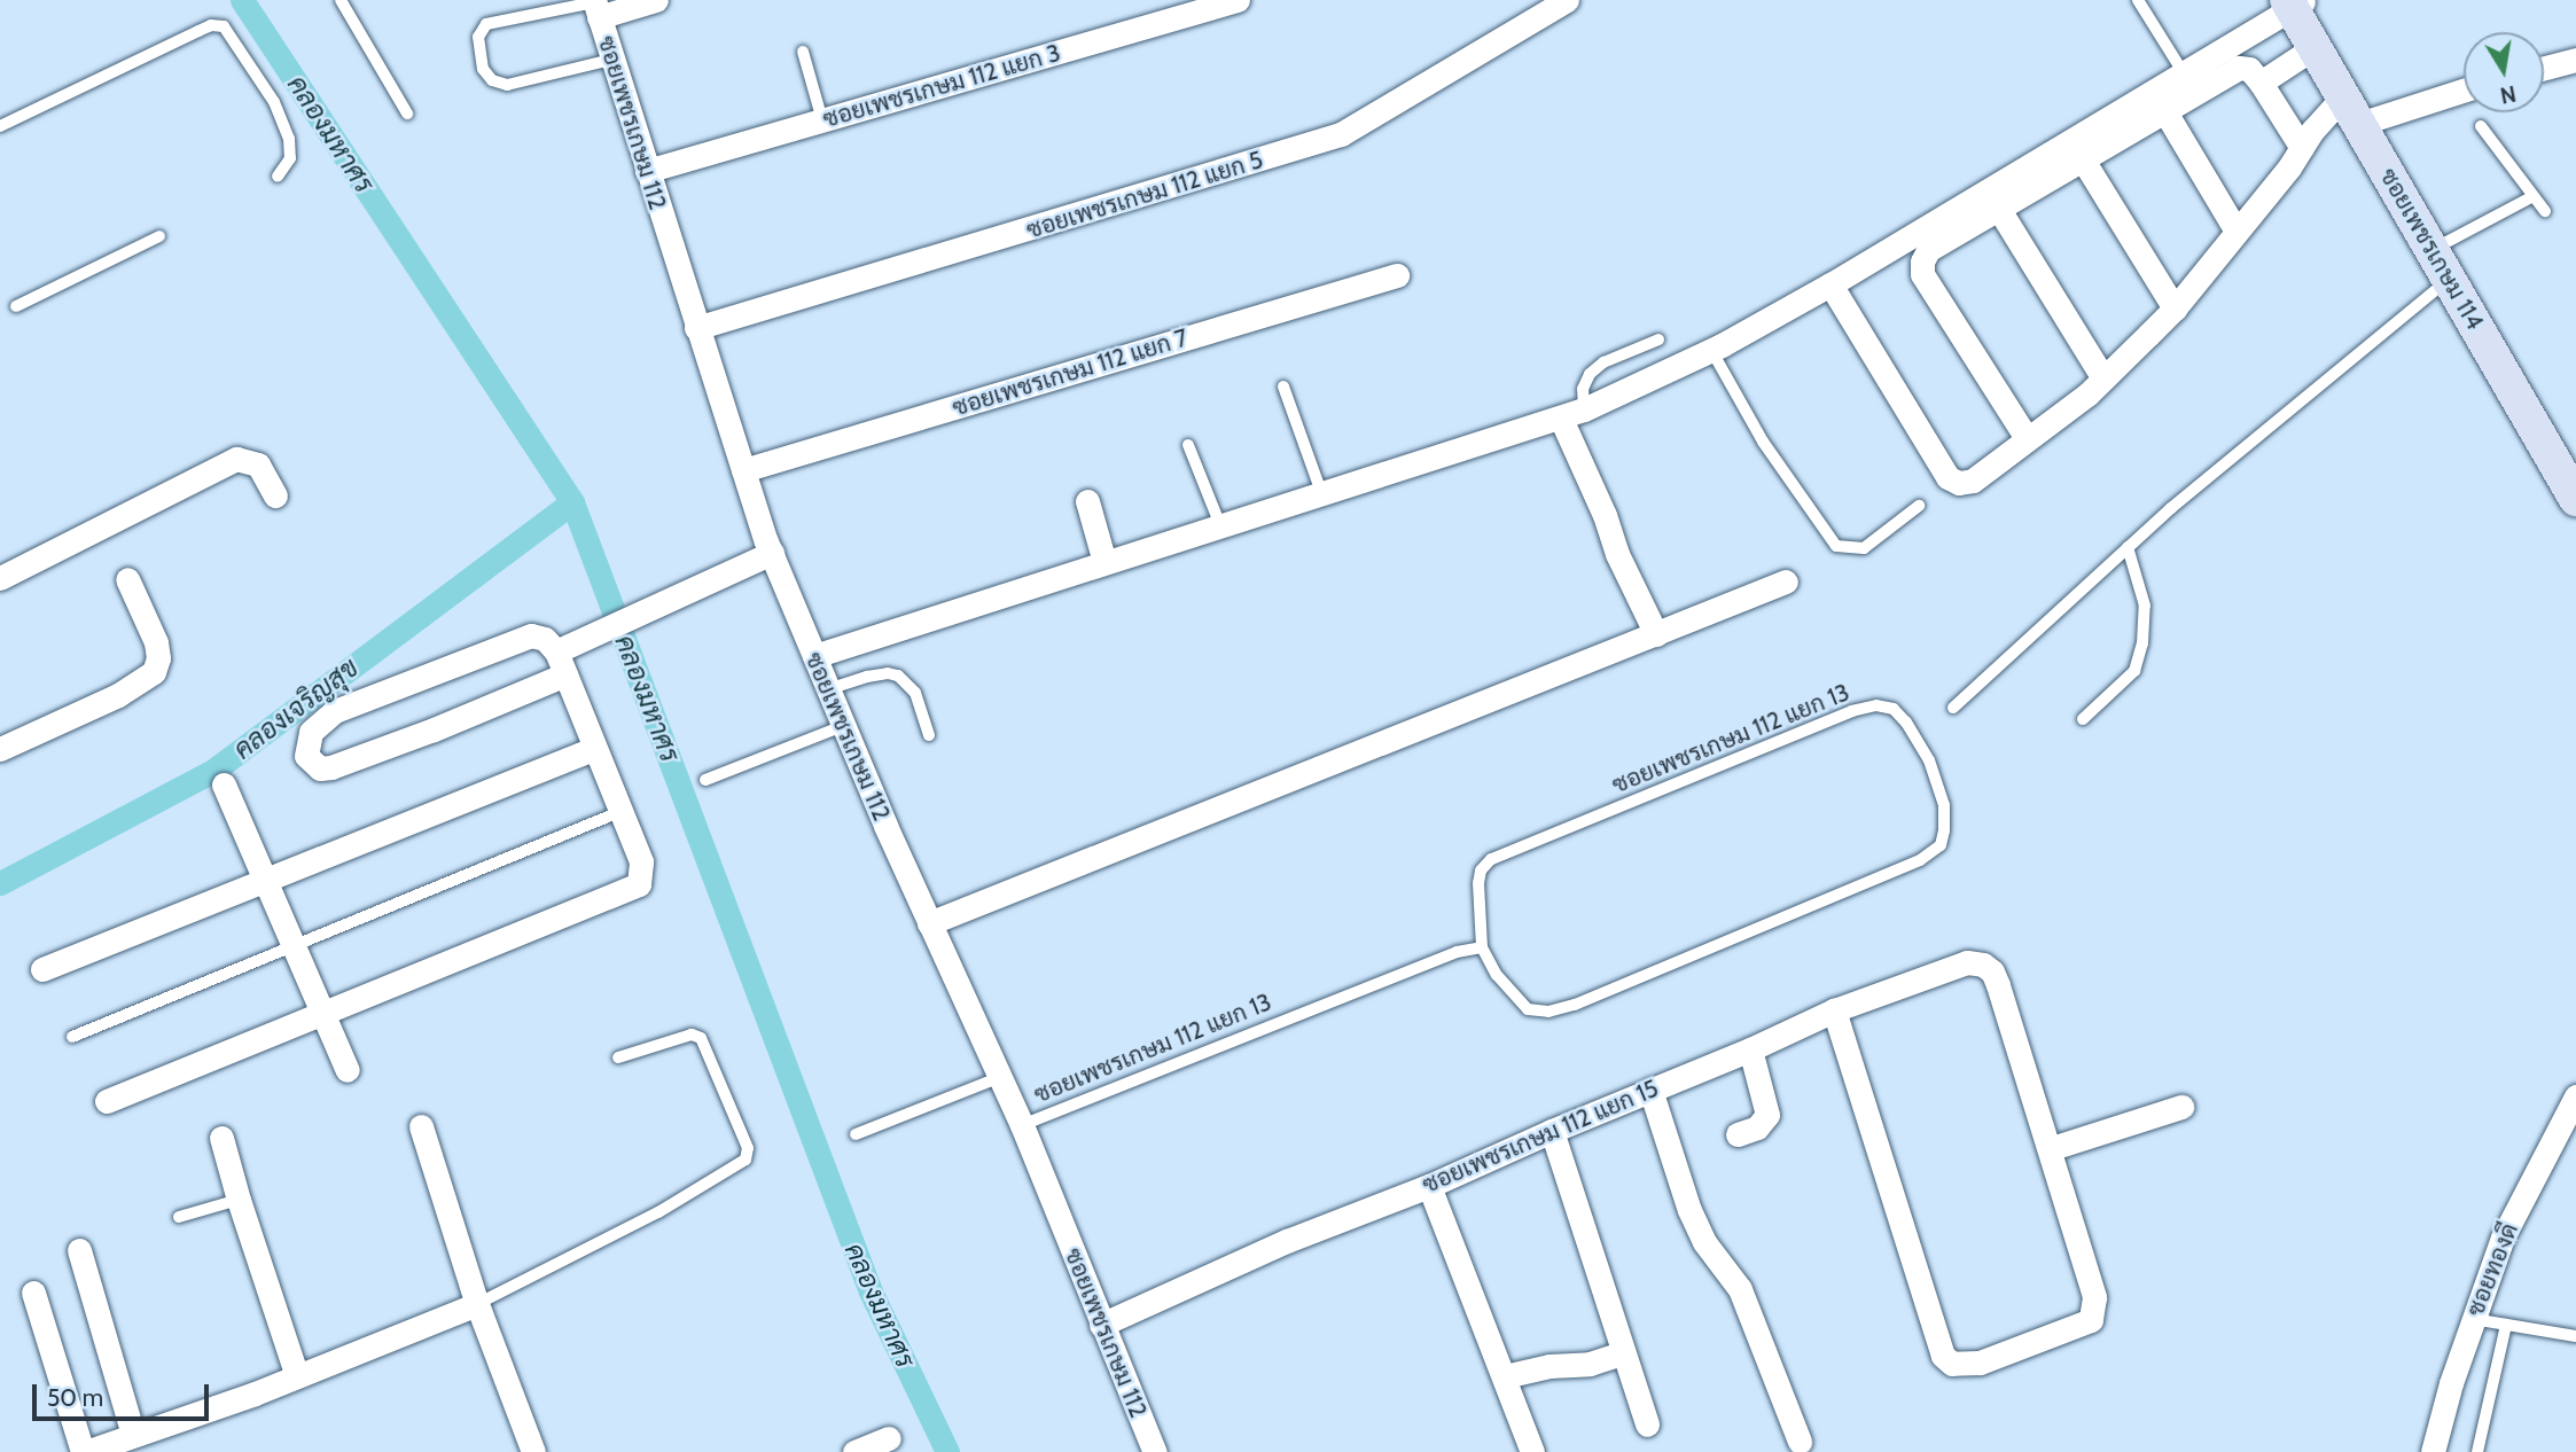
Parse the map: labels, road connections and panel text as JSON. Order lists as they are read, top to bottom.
{
  "streets": {
    "street": [
      "ซอยเพชรเกษม 112 แยก 3",
      "ซอยเพชรเกษม 112",
      "ซอยเพชรเกษม 112 แยก 5",
      "ซอยเพชรเกษม 114",
      "ซอยเพชรเกษม 112 แยก 7",
      "ซอยเพชรเกษม 112 แยก 15",
      "ซอยทองดี"
    ],
    "lane": ["ซอยเพชรเกษม 112 แยก 13"]
  },
  "crossings": [
    ["ซอยเพชรเกษม 112 แยก 3", "ซอยเพชรเกษม 112"],
    ["ซอยเพชรเกษม 112", "ซอยเพชรเกษม 112 แยก 5"],
    ["ซอยเพชรเกษม 112", "ซอยเพชรเกษม 112 แยก 7"],
    ["ซอยเพชรเกษม 112", "ซอยเพชรเกษม 112 แยก 13"],
    ["ซอยเพชรเกษม 112", "ซอยเพชรเกษม 112 แยก 15"]
  ],
  "water": ["คลองมหาศร", "คลองเจริญสุข"],
  "scale_bar": "50 m",
  "north": "bottom"
}
